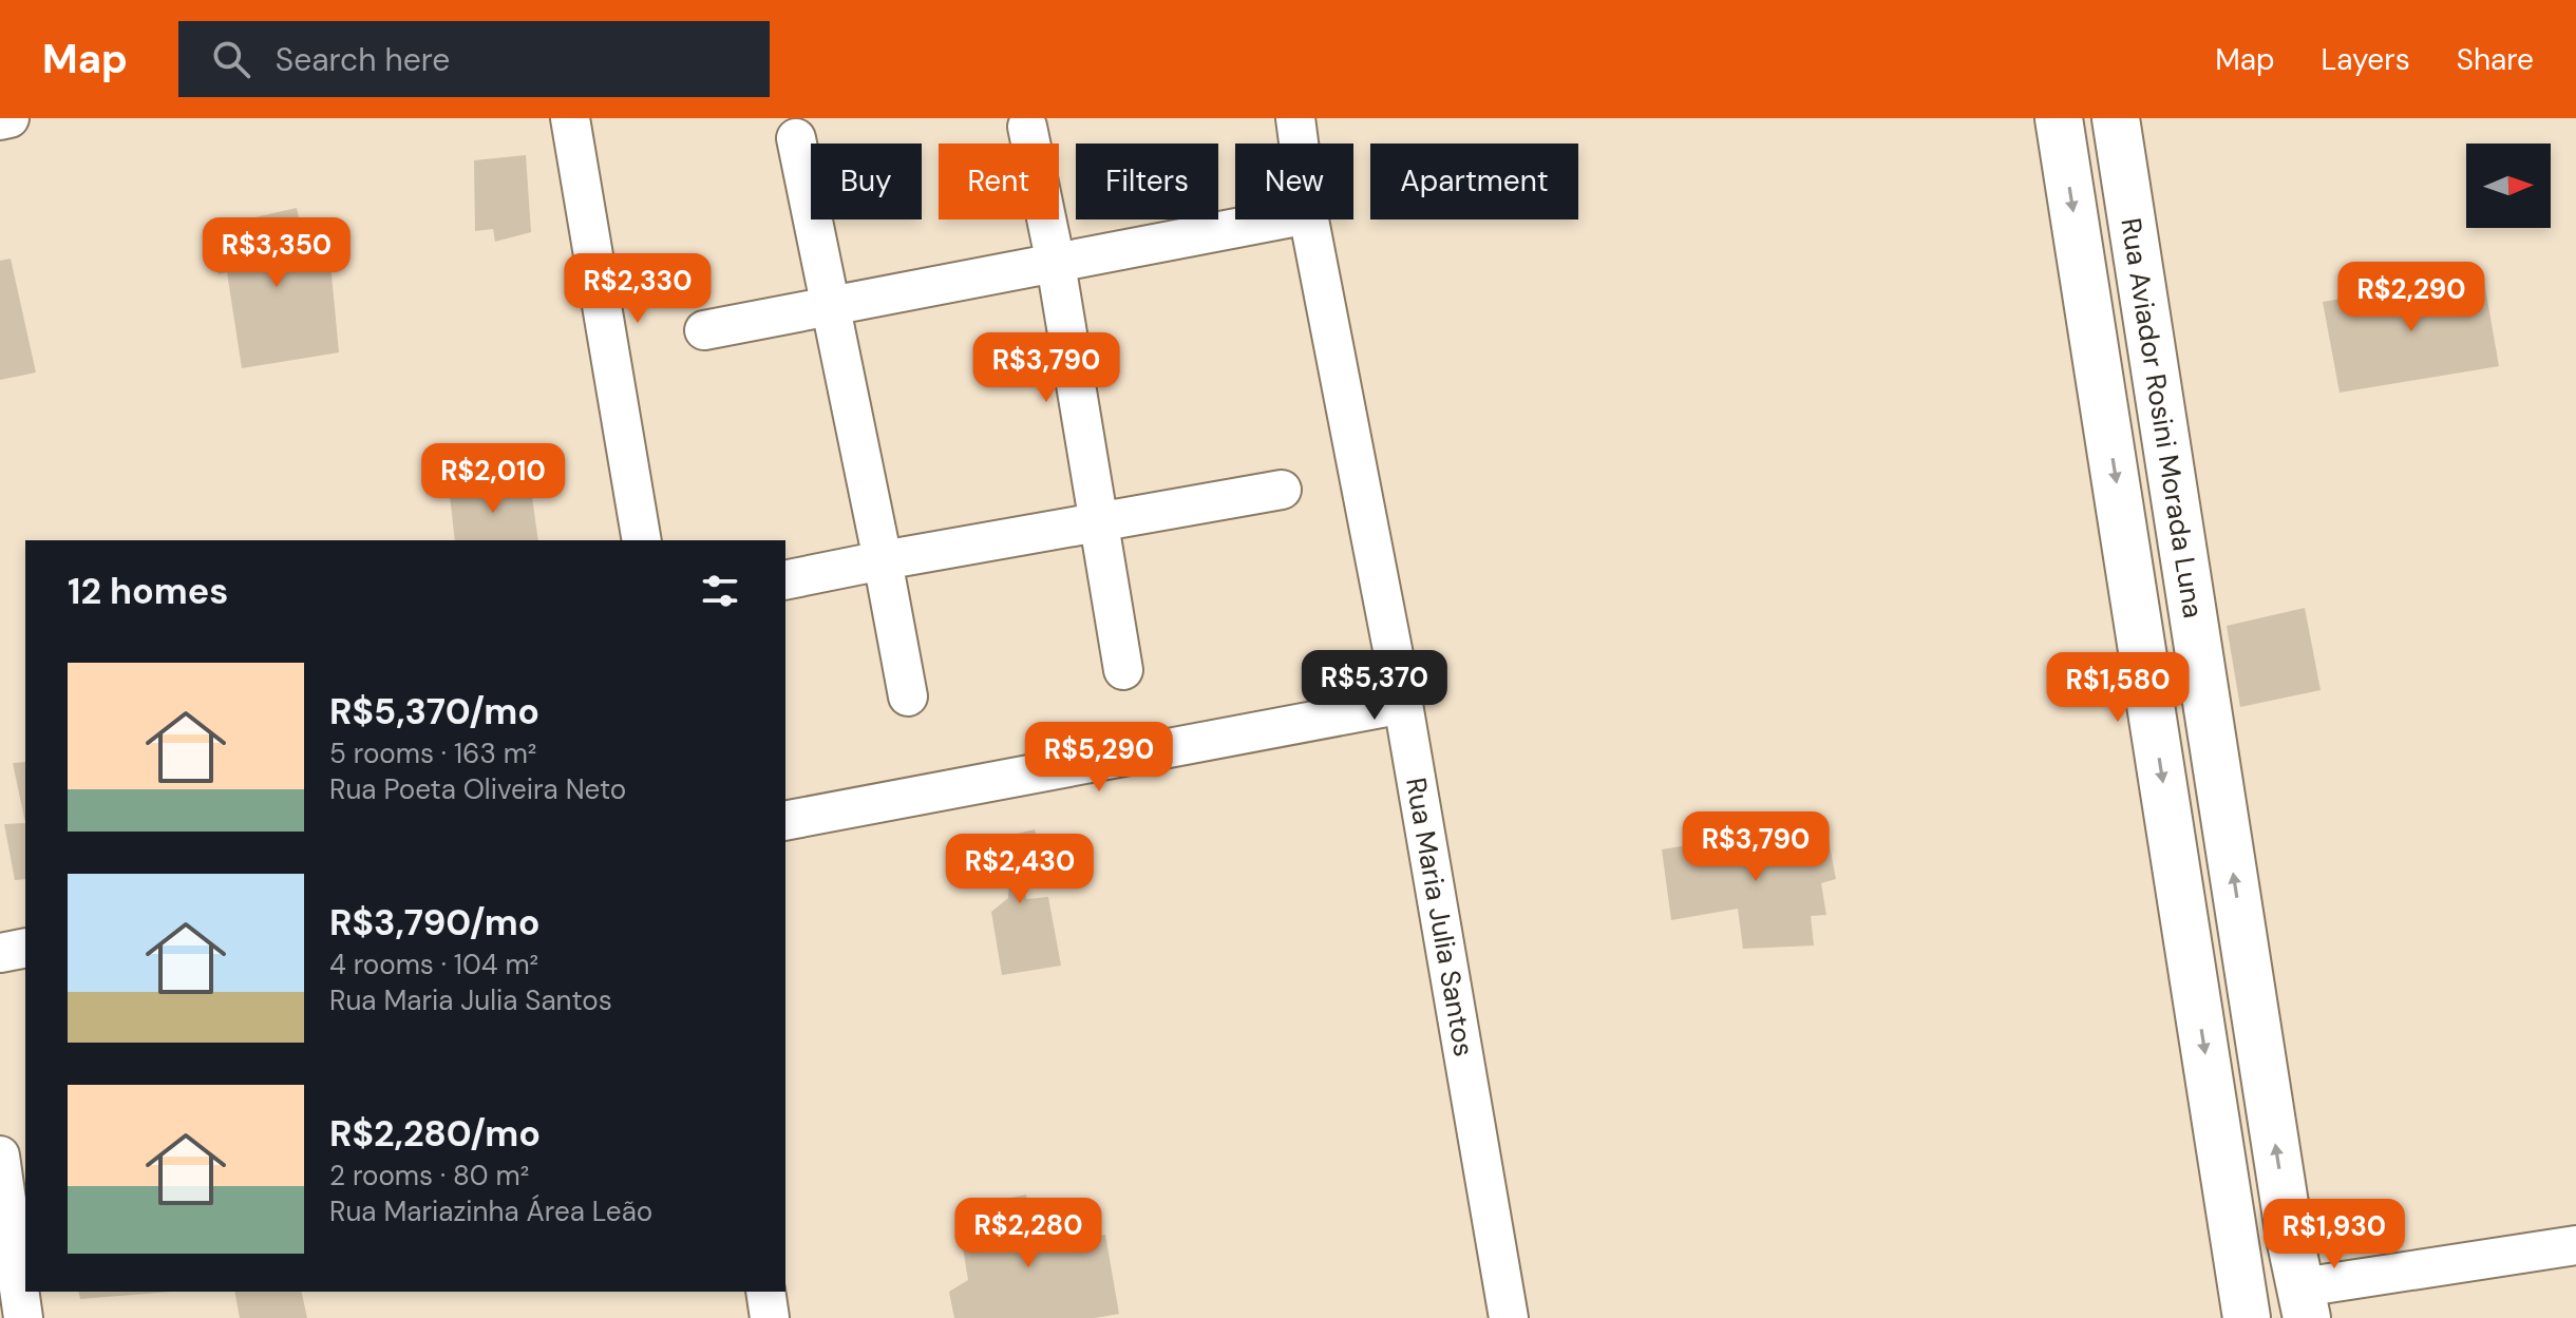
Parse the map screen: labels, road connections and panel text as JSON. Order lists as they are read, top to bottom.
{
  "streets": {
    "street": ["Rua Aviador Rosini Morada Luna", "Rua Maria Julia Santos"]
  },
  "north": "right",
  "page": {
    "header": "Map",
    "search": "Search here",
    "nav": ["Map", "Layers", "Share"],
    "chip": [
      "Buy",
      "Rent",
      "Filters",
      "New",
      "Apartment"
    ],
    "price": [
      "R$3,350",
      "R$2,330",
      "R$2,290",
      "R$3,790",
      "R$2,010",
      "R$5,370",
      "R$1,580",
      "R$5,290",
      "R$3,790",
      "R$2,430",
      "R$2,280",
      "R$1,930"
    ],
    "heading": "12 homes",
    "list": [
      {
        "name": "R$5,370/mo",
        "note": "5 rooms · 163 m² · Rua Poeta Oliveira Neto"
      },
      {
        "name": "R$3,790/mo",
        "note": "4 rooms · 104 m² · Rua Maria Julia Santos"
      },
      {
        "name": "R$2,280/mo",
        "note": "2 rooms · 80 m² · Rua Mariazinha Área Leão"
      }
    ]
  }
}
